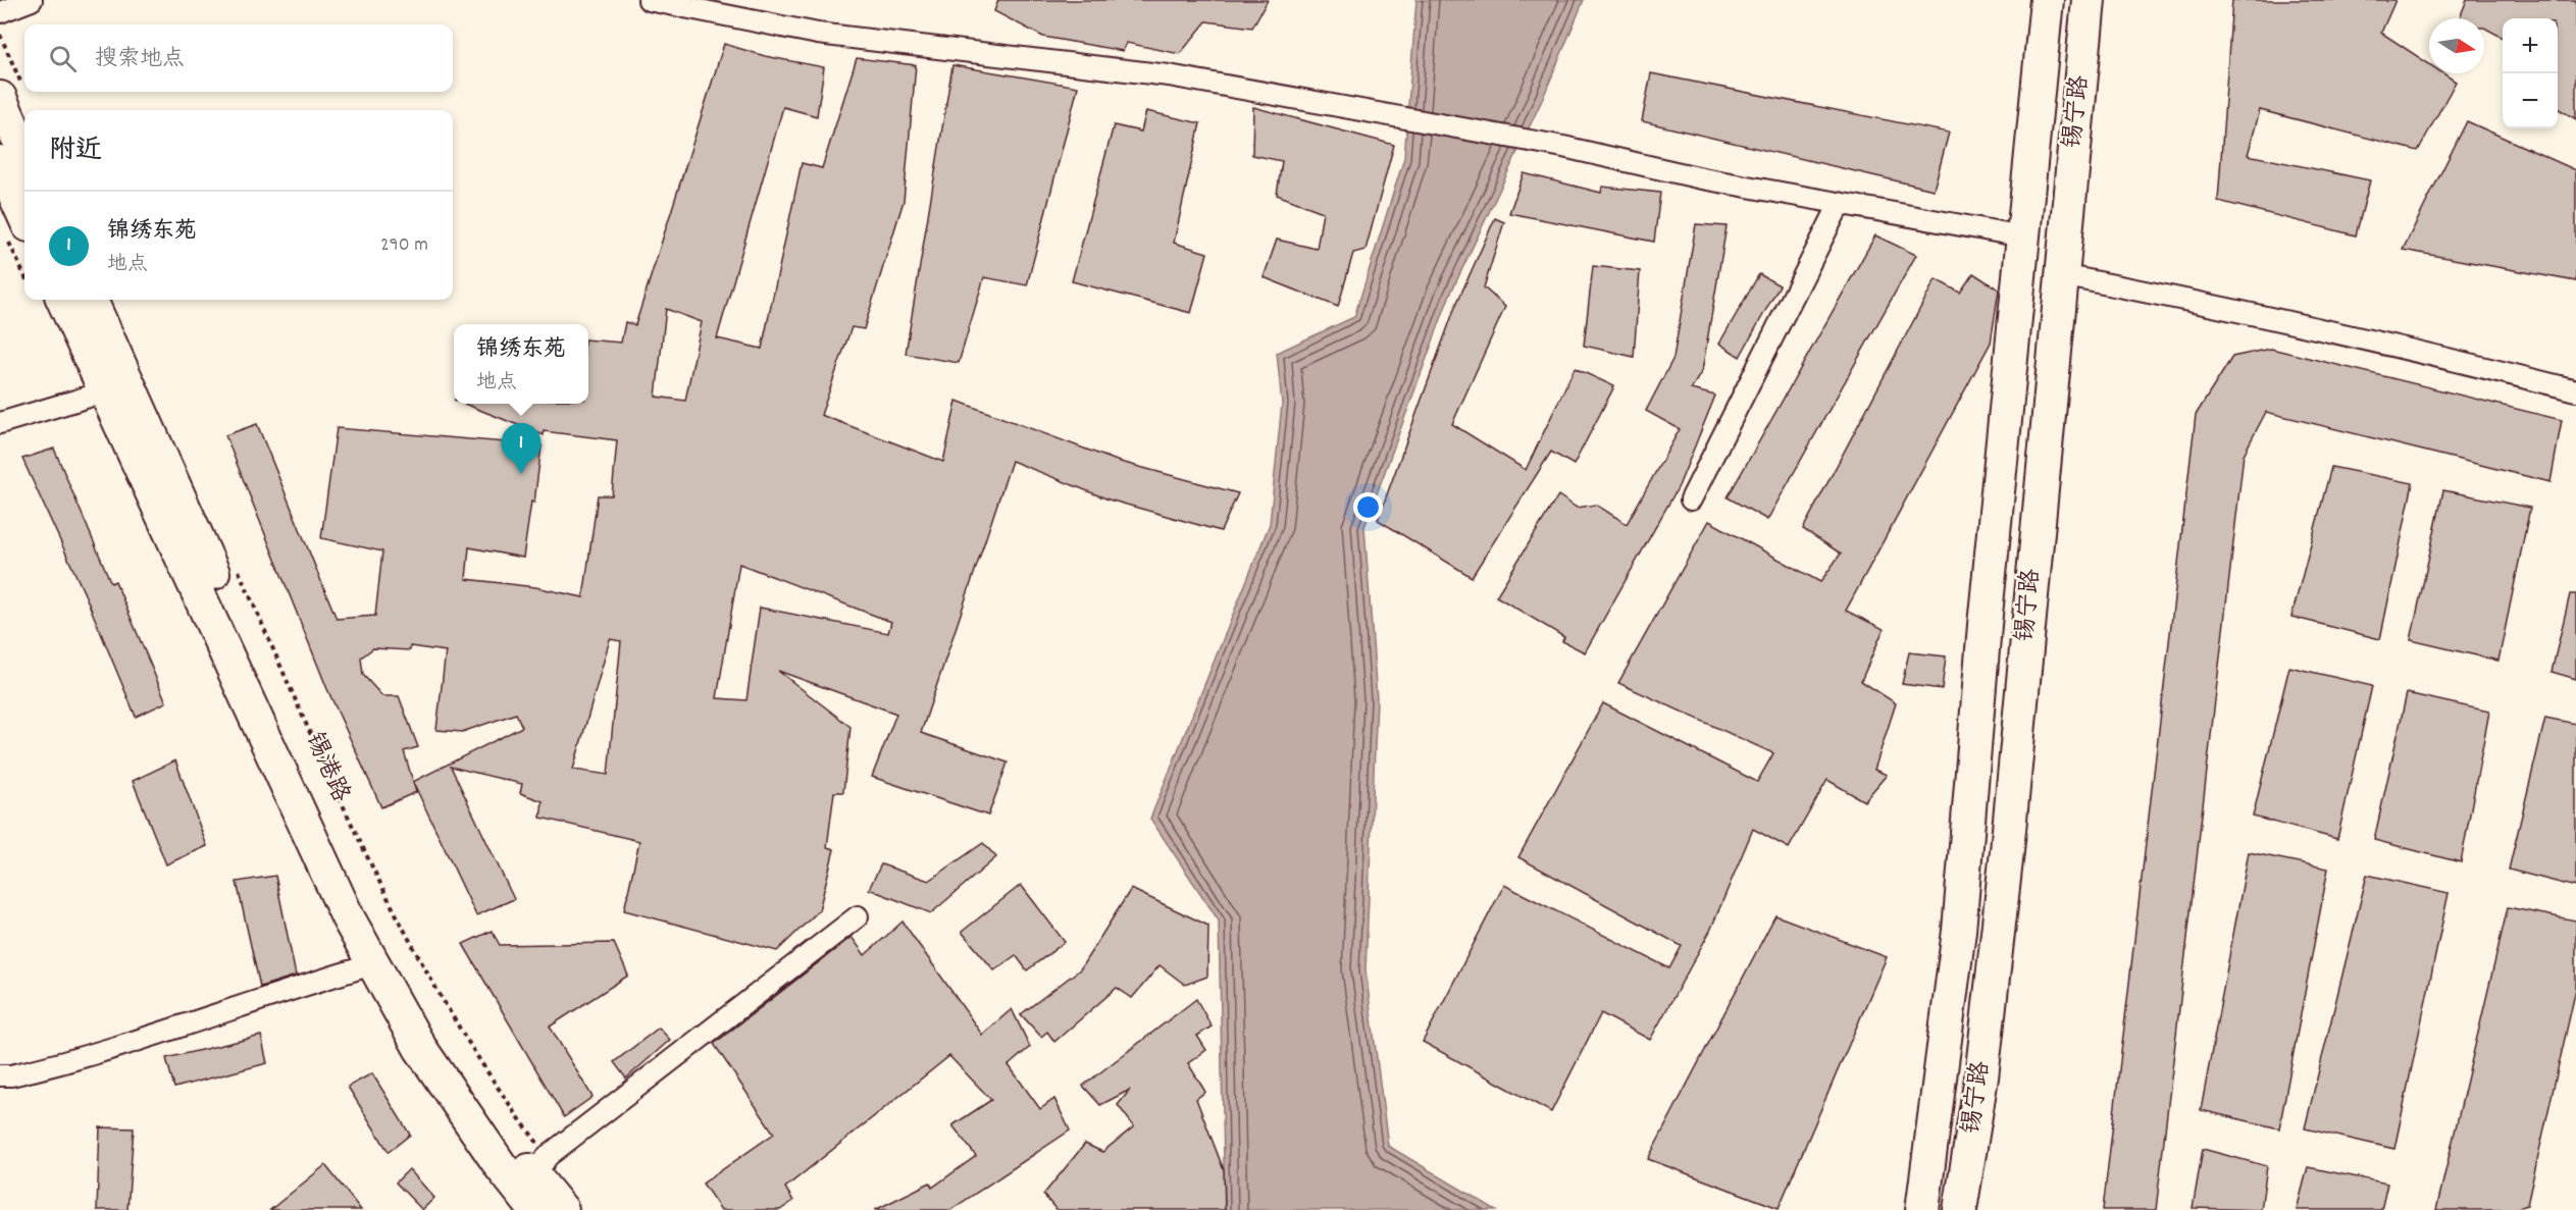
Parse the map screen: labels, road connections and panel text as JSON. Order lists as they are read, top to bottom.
{
  "streets": {
    "main road": ["锡宁路", "锡港路"]
  },
  "north": "right",
  "page": {
    "map_buttons": ["+", "−"],
    "search": "搜索地点",
    "heading": "附近",
    "list": [
      {
        "mark": "1",
        "name": "锦绣东苑",
        "note": "地点",
        "value": "290 m"
      }
    ],
    "popup": ["锦绣东苑", "地点"],
    "pins": "1"
  }
}
